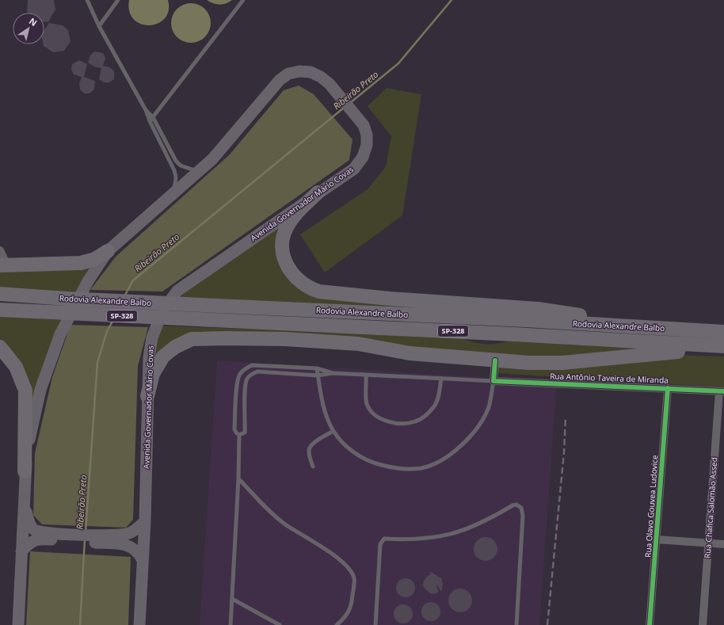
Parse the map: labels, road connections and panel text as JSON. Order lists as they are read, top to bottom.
{
  "streets": {
    "highway": ["Rodovia Alexandre Balbo", "SP-328"],
    "main road": ["Avenida Governador Mário Covas"],
    "street": ["Rua Antônio Taveira de Miranda", "Rua Olavo Gouvea Ludovice", "Rua Chafica Salomão Assed"]
  },
  "crossings": [
    ["Rua Antônio Taveira de Miranda", "Rua Olavo Gouvea Ludovice"],
    ["Rua Antônio Taveira de Miranda", "Rua Chafica Salomão Assed"]
  ],
  "water": ["Ribeirão Preto"],
  "north": "top right"
}
